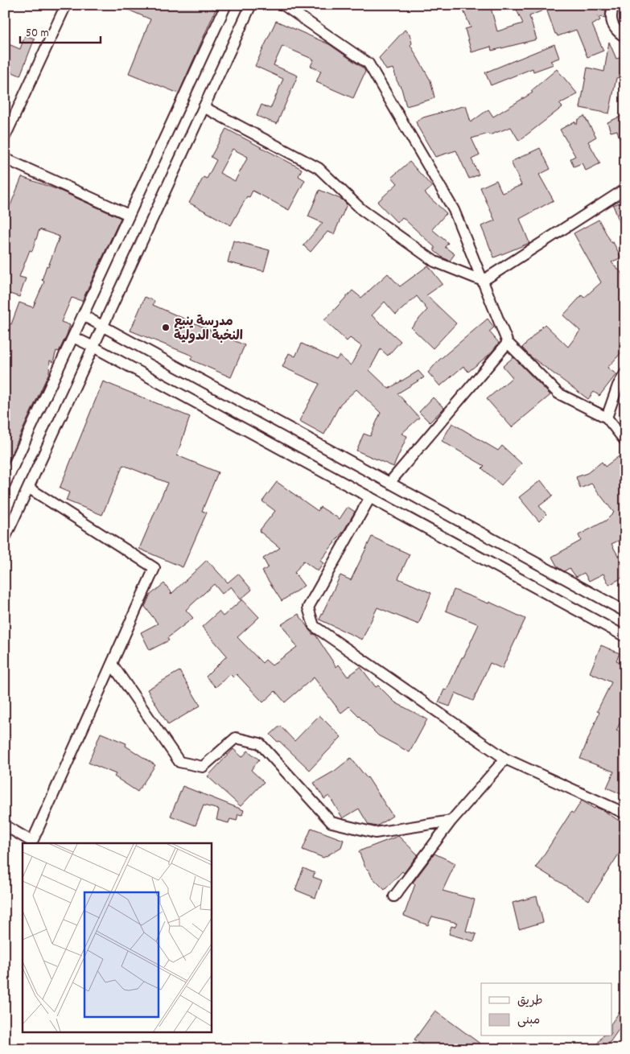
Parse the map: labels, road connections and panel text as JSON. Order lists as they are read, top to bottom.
{
  "places": ["مدرسة ينبع النخبة الدولية"],
  "legend": ["طريق", "مبنى"],
  "scale_bar": "50 m"
}
